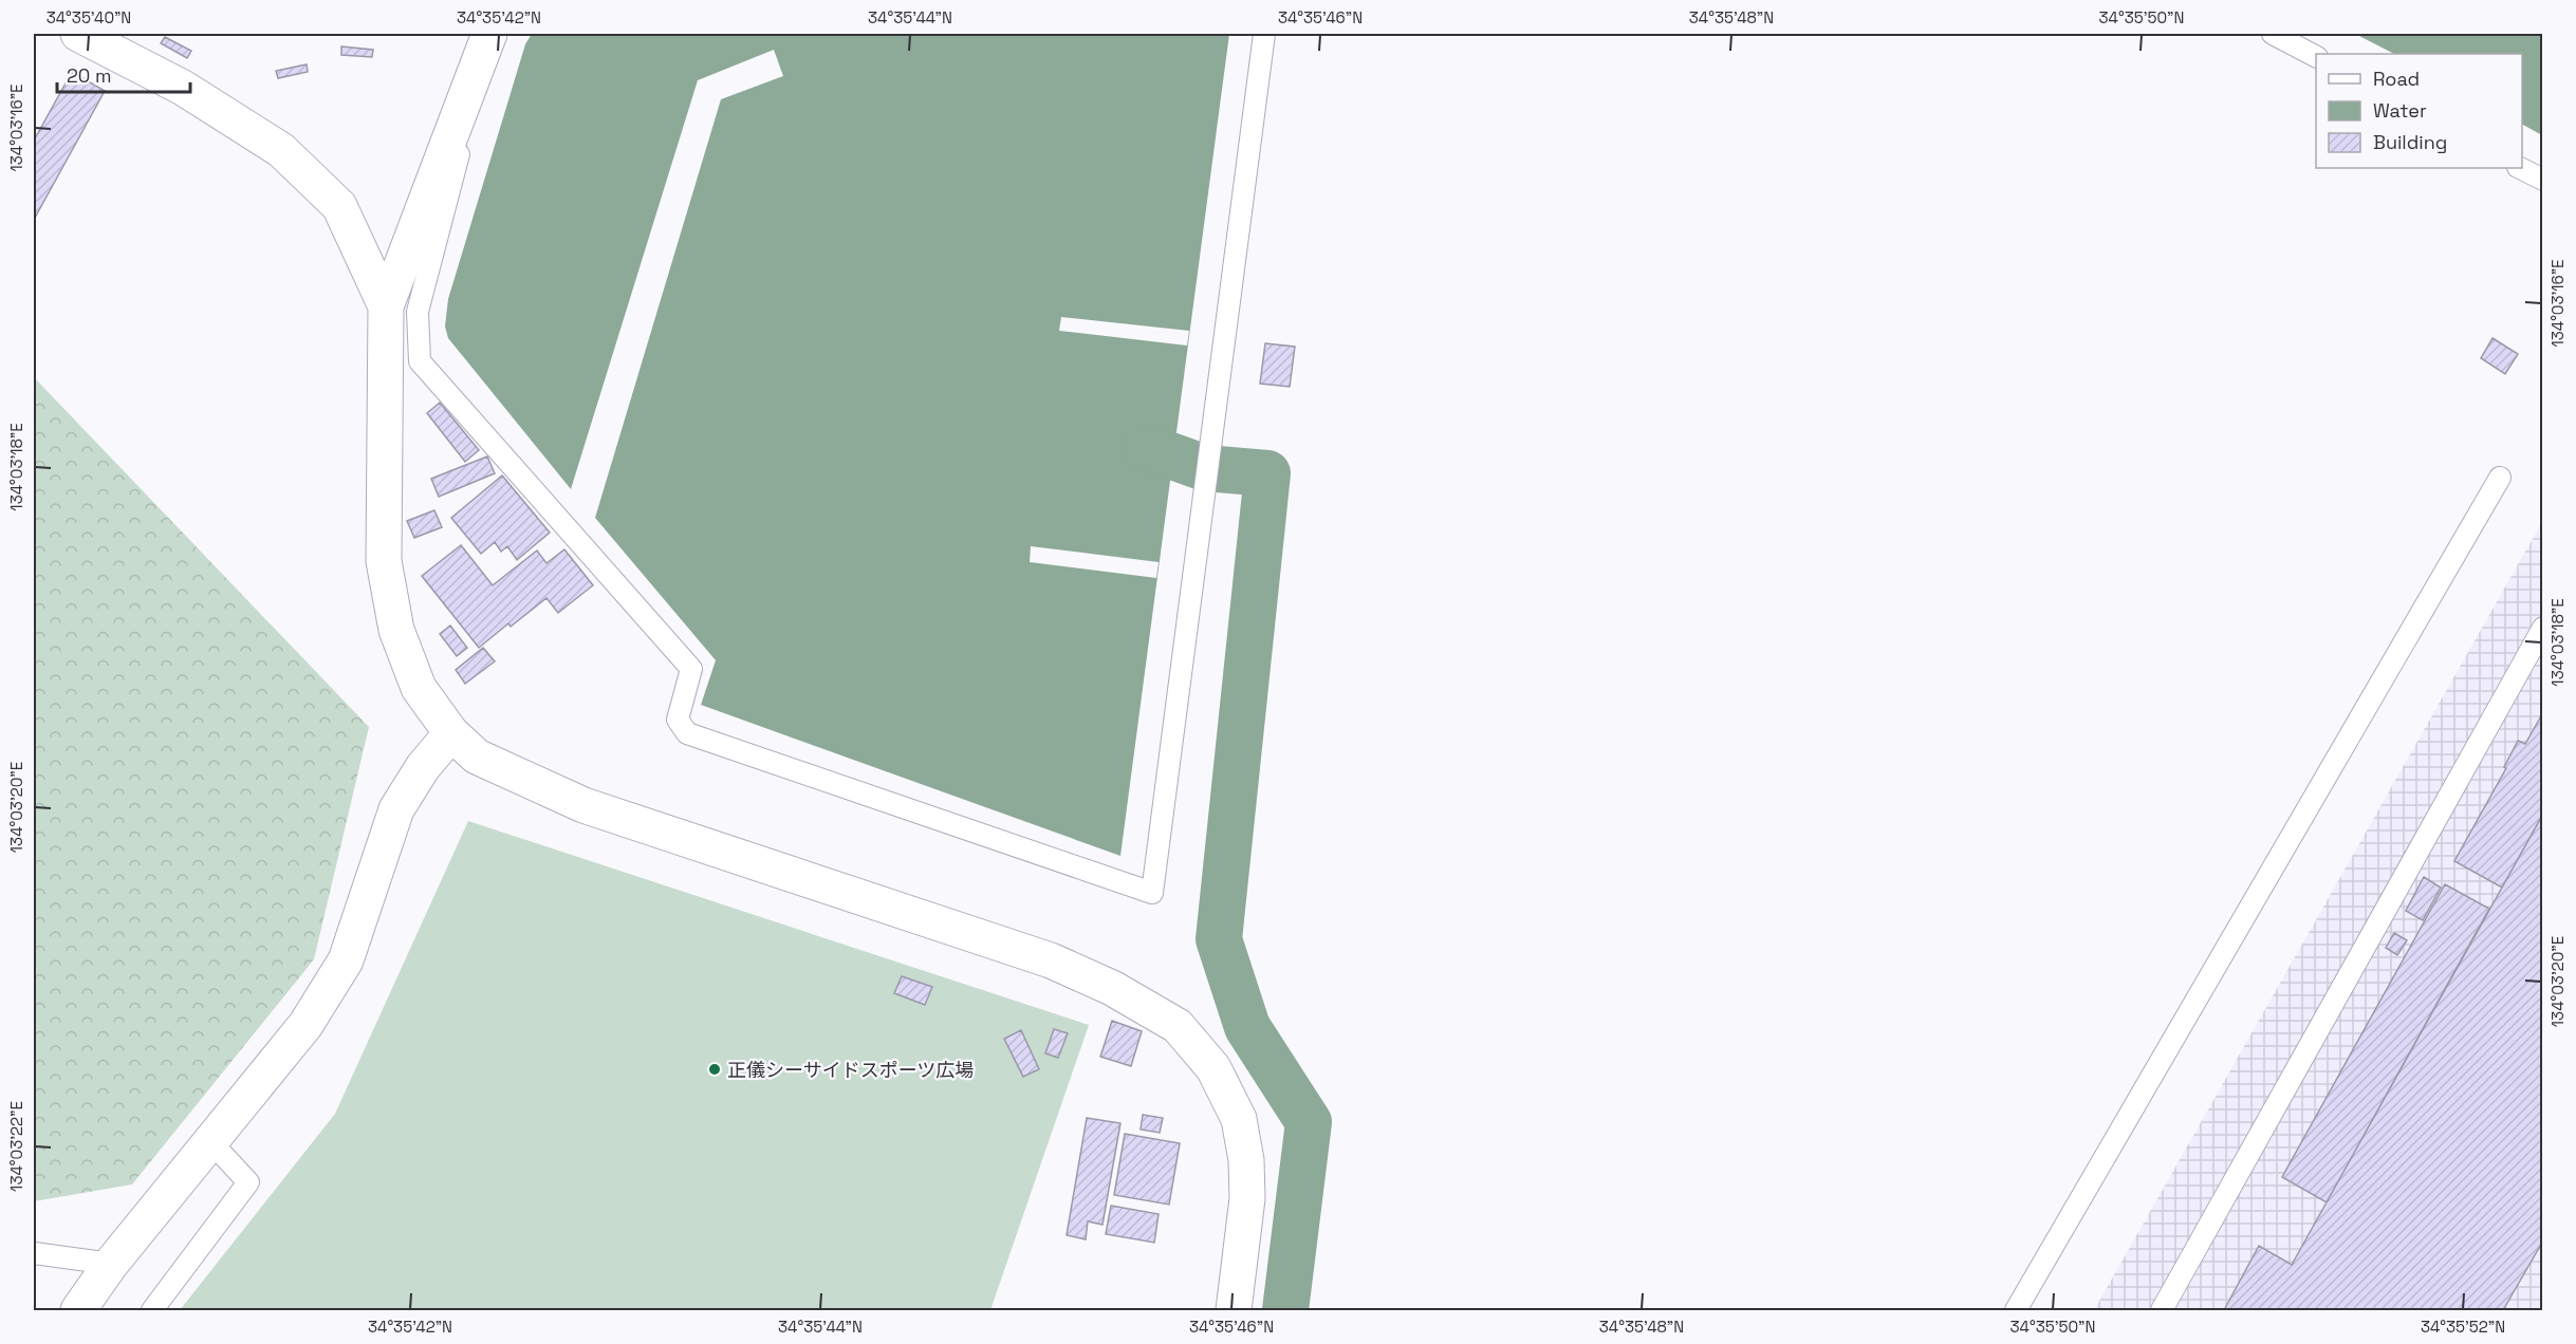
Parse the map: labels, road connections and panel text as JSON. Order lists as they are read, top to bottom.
{
  "places": ["正儀シーサイドスポーツ広場"],
  "legend": ["Road", "Water", "Building"],
  "scale_bar": "20 m",
  "coordinates": [
    "34°35'40\"N",
    "34°35'42\"N",
    "34°35'44\"N",
    "34°35'46\"N",
    "34°35'48\"N",
    "34°35'50\"N",
    "134°03'16\"E",
    "134°03'18\"E",
    "134°03'20\"E",
    "134°03'22\"E",
    "34°35'52\"N"
  ]
}
